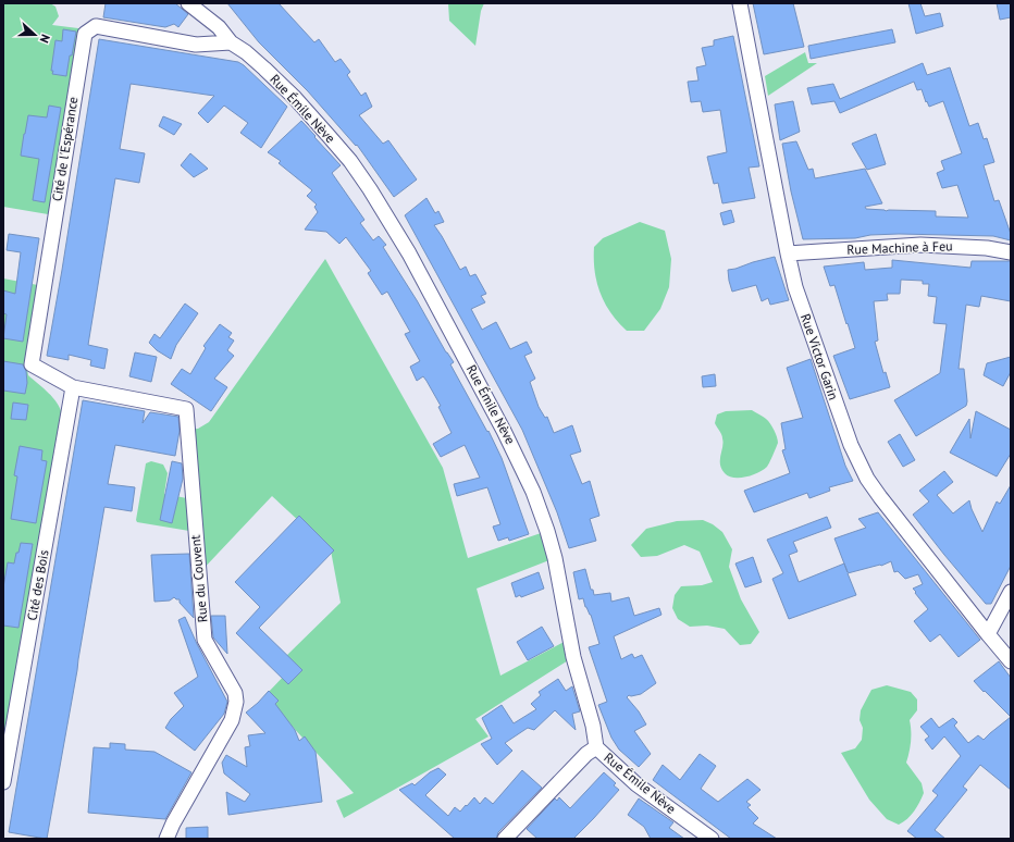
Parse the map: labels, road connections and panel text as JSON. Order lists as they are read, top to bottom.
{
  "streets": {
    "street": [
      "Rue Émile Nève",
      "Cité de l'Espérance",
      "Rue Machine à Feu",
      "Rue Victor Garin",
      "Rue du Couvent",
      "Cité des Bois"
    ]
  },
  "crossings": [
    ["Rue Émile Nève", "Cité de l'Espérance"],
    ["Cité de l'Espérance", "Rue du Couvent"],
    ["Cité de l'Espérance", "Cité des Bois"],
    ["Rue Machine à Feu", "Rue Victor Garin"],
    ["Rue du Couvent", "Cité des Bois"]
  ],
  "north": "right"
}
